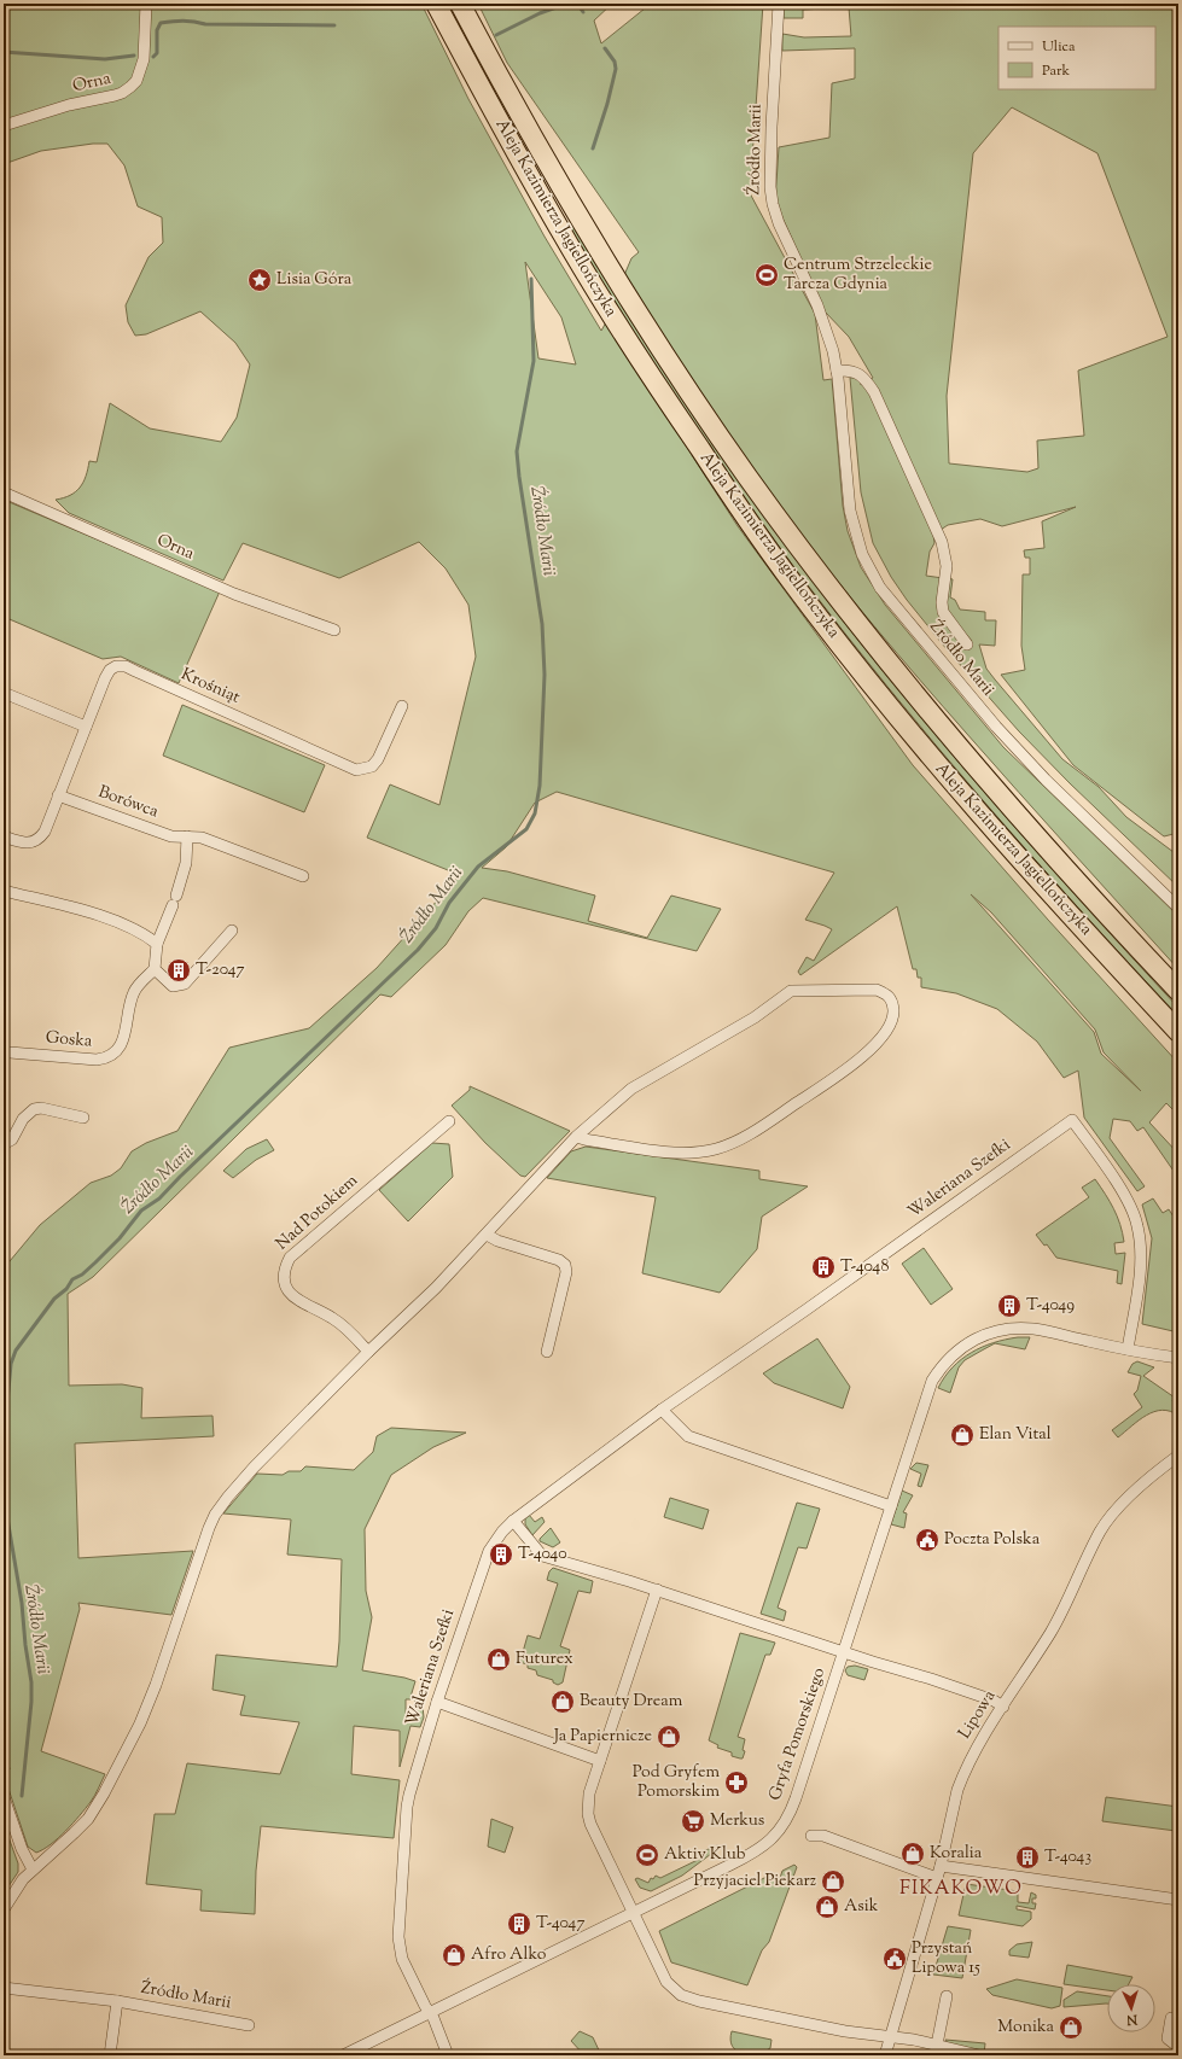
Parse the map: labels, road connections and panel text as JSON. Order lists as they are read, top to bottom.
{
  "streets": {
    "highway": ["Aleja Kazimierza Jagiellończyka"],
    "street": [
      "Orna",
      "Źródło Marii",
      "Krośniąt",
      "Borówca",
      "Goska",
      "Waleriana Szefki",
      "Nad Potokiem",
      "Lipowa",
      "Gryfa Pomorskiego"
    ]
  },
  "crossings": [
    ["Waleriana Szefki", "Gryfa Pomorskiego"],
    ["Lipowa", "Gryfa Pomorskiego"]
  ],
  "districts": ["FIKAKOWO"],
  "water": ["Źródło Marii"],
  "places": {
    "sports": ["Centrum Strzeleckie Tarcza Gdynia", "Aktiv Klub"],
    "place": ["Lisia Góra"],
    "building": [
      "T-2047",
      "T-4048",
      "T-4049",
      "T-4040",
      "T-4043",
      "T-4047"
    ],
    "shop": [
      "Elan Vital",
      "Futurex",
      "Beauty Dream",
      "Ja Papiernicze",
      "Koralia",
      "Przyjaciel Piekarz",
      "Asik",
      "Afro Alko",
      "Monika"
    ],
    "public building": ["Poczta Polska", "Przystań Lipowa 15"],
    "pharmacy": ["Pod Gryfem Pomorskim"],
    "supermarket": ["Merkus"]
  },
  "legend": ["Ulica", "Park"],
  "north": "bottom"
}
